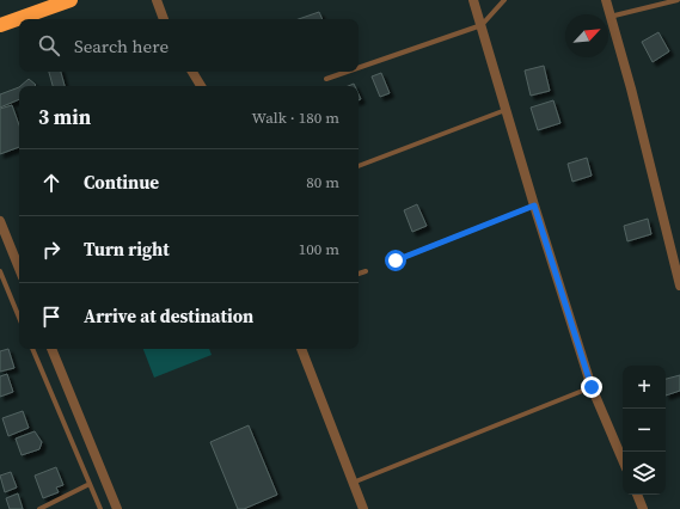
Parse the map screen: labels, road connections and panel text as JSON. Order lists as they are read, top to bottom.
{
  "north": "top right",
  "page": {
    "search": "Search here",
    "heading": ["3 min", "Walk · 180 m"],
    "list": [
      ["Continue", "80 m"],
      ["Turn right", "100 m"],
      "Arrive at destination"
    ],
    "map_buttons": ["+", "−"]
  }
}
